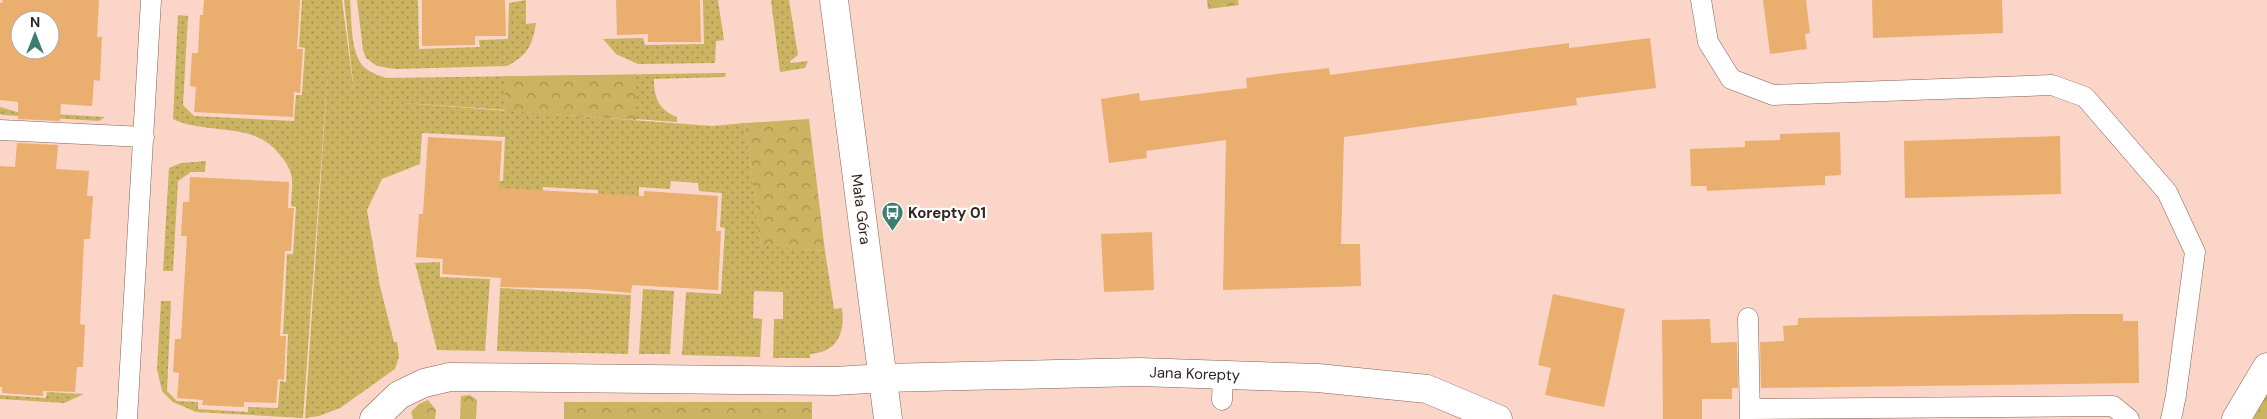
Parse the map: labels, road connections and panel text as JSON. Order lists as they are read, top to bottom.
{
  "streets": {
    "street": ["Mała Góra", "Jana Korepty"]
  },
  "crossings": [
    ["Mała Góra", "Jana Korepty"]
  ],
  "places": {
    "bus stop": ["Korepty 01"]
  },
  "north": "top"
}
